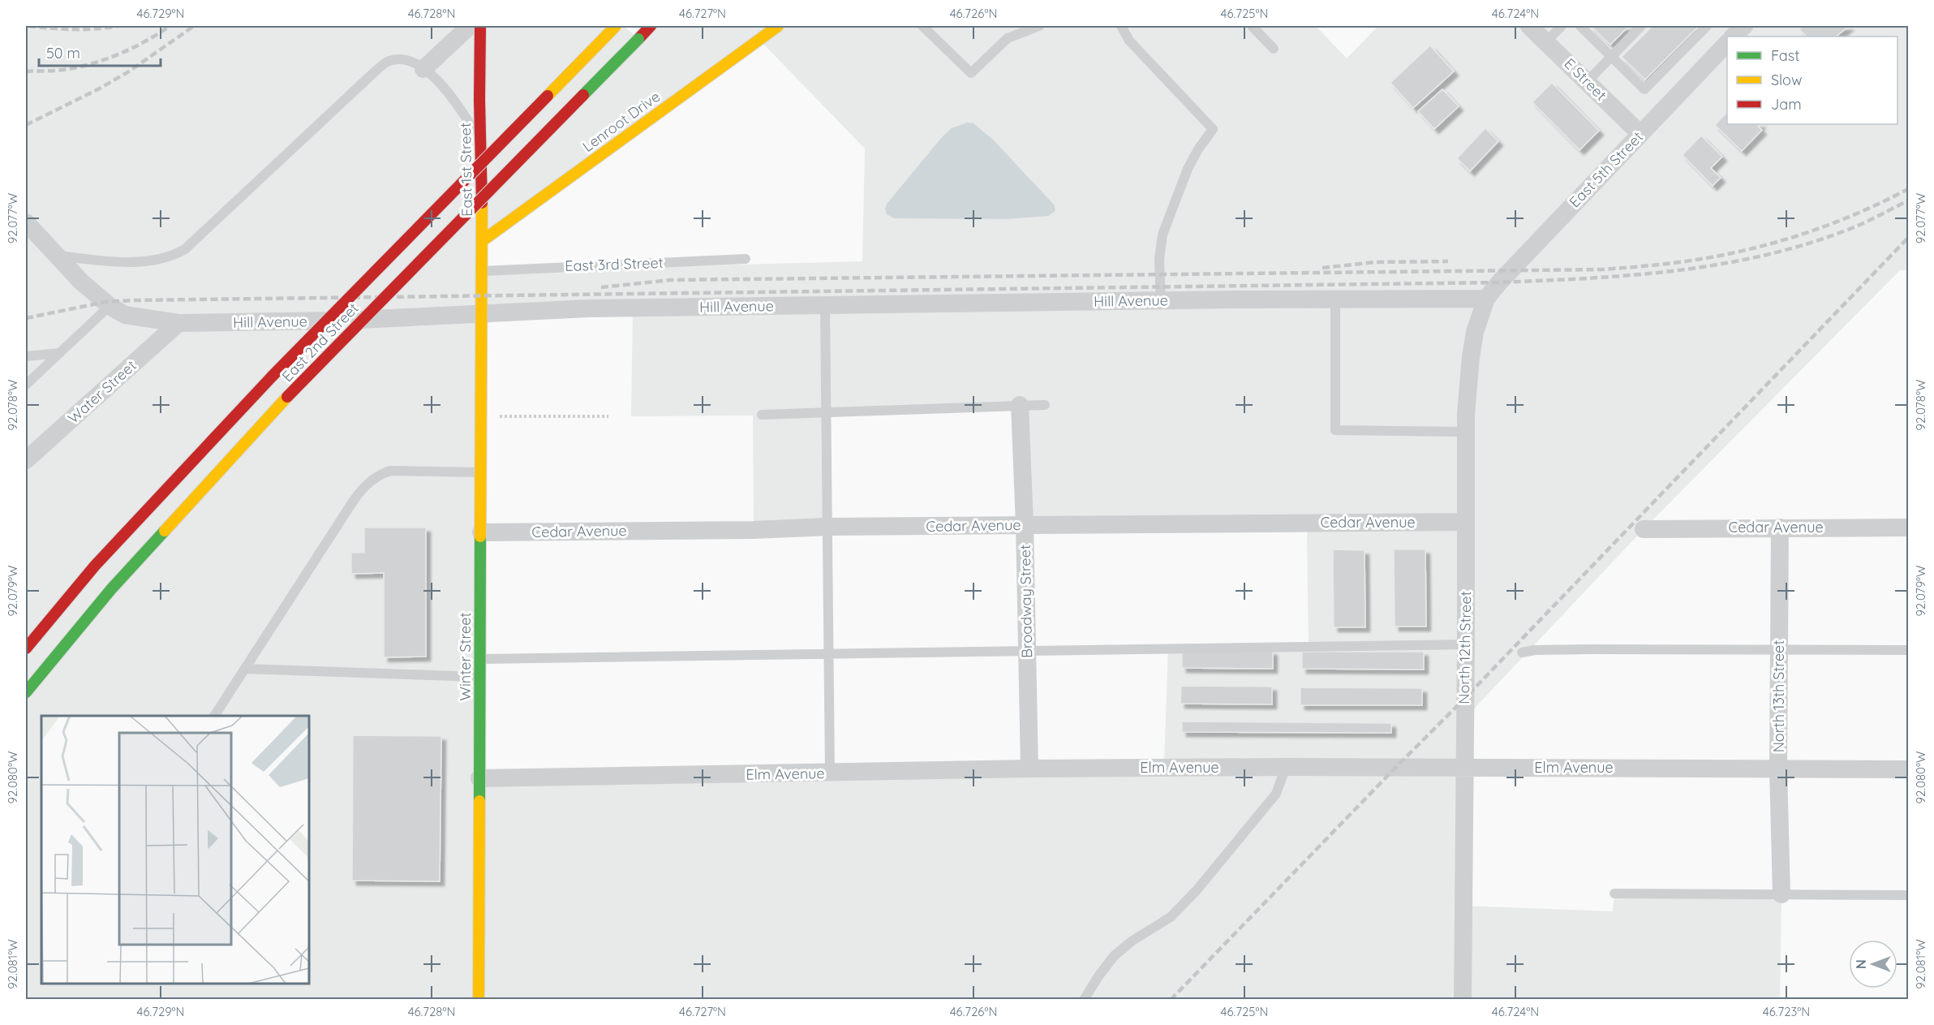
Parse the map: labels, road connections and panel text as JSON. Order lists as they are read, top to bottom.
{
  "streets": {
    "main road": [
      "Lenroot Drive",
      "East 1st Street",
      "East 2nd Street",
      "Winter Street"
    ],
    "street": [
      "E Street",
      "East 5th Street",
      "Hill Avenue",
      "Water Street",
      "Cedar Avenue",
      "Broadway Street",
      "North 12th Street",
      "North 13th Street",
      "Elm Avenue"
    ],
    "lane": ["East 3rd Street"]
  },
  "crossings": [
    ["E Street", "East 5th Street"],
    ["Lenroot Drive", "East 1st Street"],
    ["East 1st Street", "East 3rd Street"],
    ["East 1st Street", "Hill Avenue"],
    ["East 1st Street", "Winter Street"],
    ["East 5th Street", "Hill Avenue"],
    ["East 5th Street", "North 12th Street"],
    ["Hill Avenue", "Water Street"],
    ["Hill Avenue", "North 12th Street"],
    ["Hill Avenue", "Winter Street"],
    ["Cedar Avenue", "Broadway Street"],
    ["Cedar Avenue", "North 12th Street"],
    ["Cedar Avenue", "Winter Street"],
    ["Cedar Avenue", "North 13th Street"],
    ["Broadway Street", "Elm Avenue"],
    ["North 12th Street", "Elm Avenue"],
    ["Winter Street", "Elm Avenue"],
    ["North 13th Street", "Elm Avenue"]
  ],
  "legend": ["Fast", "Slow", "Jam"],
  "scale_bar": "50 m",
  "north": "left",
  "coordinates": [
    "46.729°N",
    "46.728°N",
    "46.727°N",
    "46.726°N",
    "46.725°N",
    "46.724°N",
    "92.077°W",
    "92.078°W",
    "92.079°W",
    "92.080°W",
    "92.081°W",
    "46.723°N"
  ]
}
